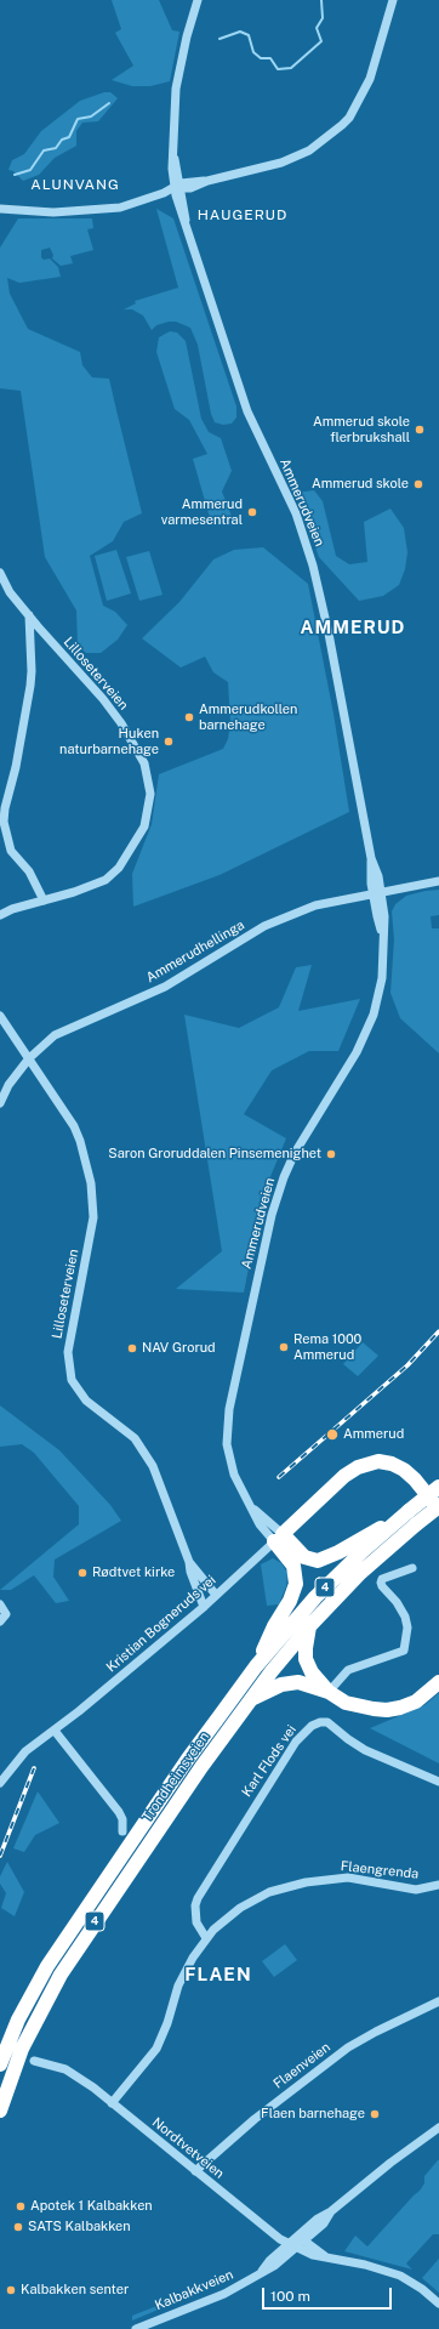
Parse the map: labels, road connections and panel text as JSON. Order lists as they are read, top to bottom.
{
  "streets": {
    "highway": ["4", "Trondheimsveien"],
    "street": [
      "Ammerudveien",
      "Lilloseterveien",
      "Ammerudhellinga",
      "Kristian Bogneruds vei",
      "Karl Flods vei",
      "Flaengrenda",
      "Flaenveien",
      "Nordtvetveien",
      "Kalbakkveien"
    ]
  },
  "crossings": [
    ["Ammerudveien", "Ammerudhellinga"],
    ["Ammerudveien", "Kristian Bogneruds vei"],
    ["Lilloseterveien", "Ammerudhellinga"],
    ["Lilloseterveien", "Kristian Bogneruds vei"],
    ["Karl Flods vei", "Flaengrenda"],
    ["Flaengrenda", "Nordtvetveien"],
    ["Flaenveien", "Nordtvetveien"],
    ["Nordtvetveien", "Kalbakkveien"]
  ],
  "districts": [
    "ALUNVANG",
    "HAUGERUD",
    "AMMERUD",
    "FLAEN"
  ],
  "places": [
    "Ammerud skole flerbrukshall",
    "Ammerud skole",
    "Ammerud varmesentral",
    "Ammerudkollen barnehage",
    "Huken naturbarnehage",
    "Saron Groruddalen Pinsemenighet",
    "Rema 1000 Ammerud",
    "NAV Grorud",
    "Ammerud",
    "Rødtvet kirke",
    "Flaen barnehage",
    "Apotek 1 Kalbakken",
    "SATS Kalbakken",
    "Kalbakken senter"
  ],
  "scale_bar": "100 m"
}
